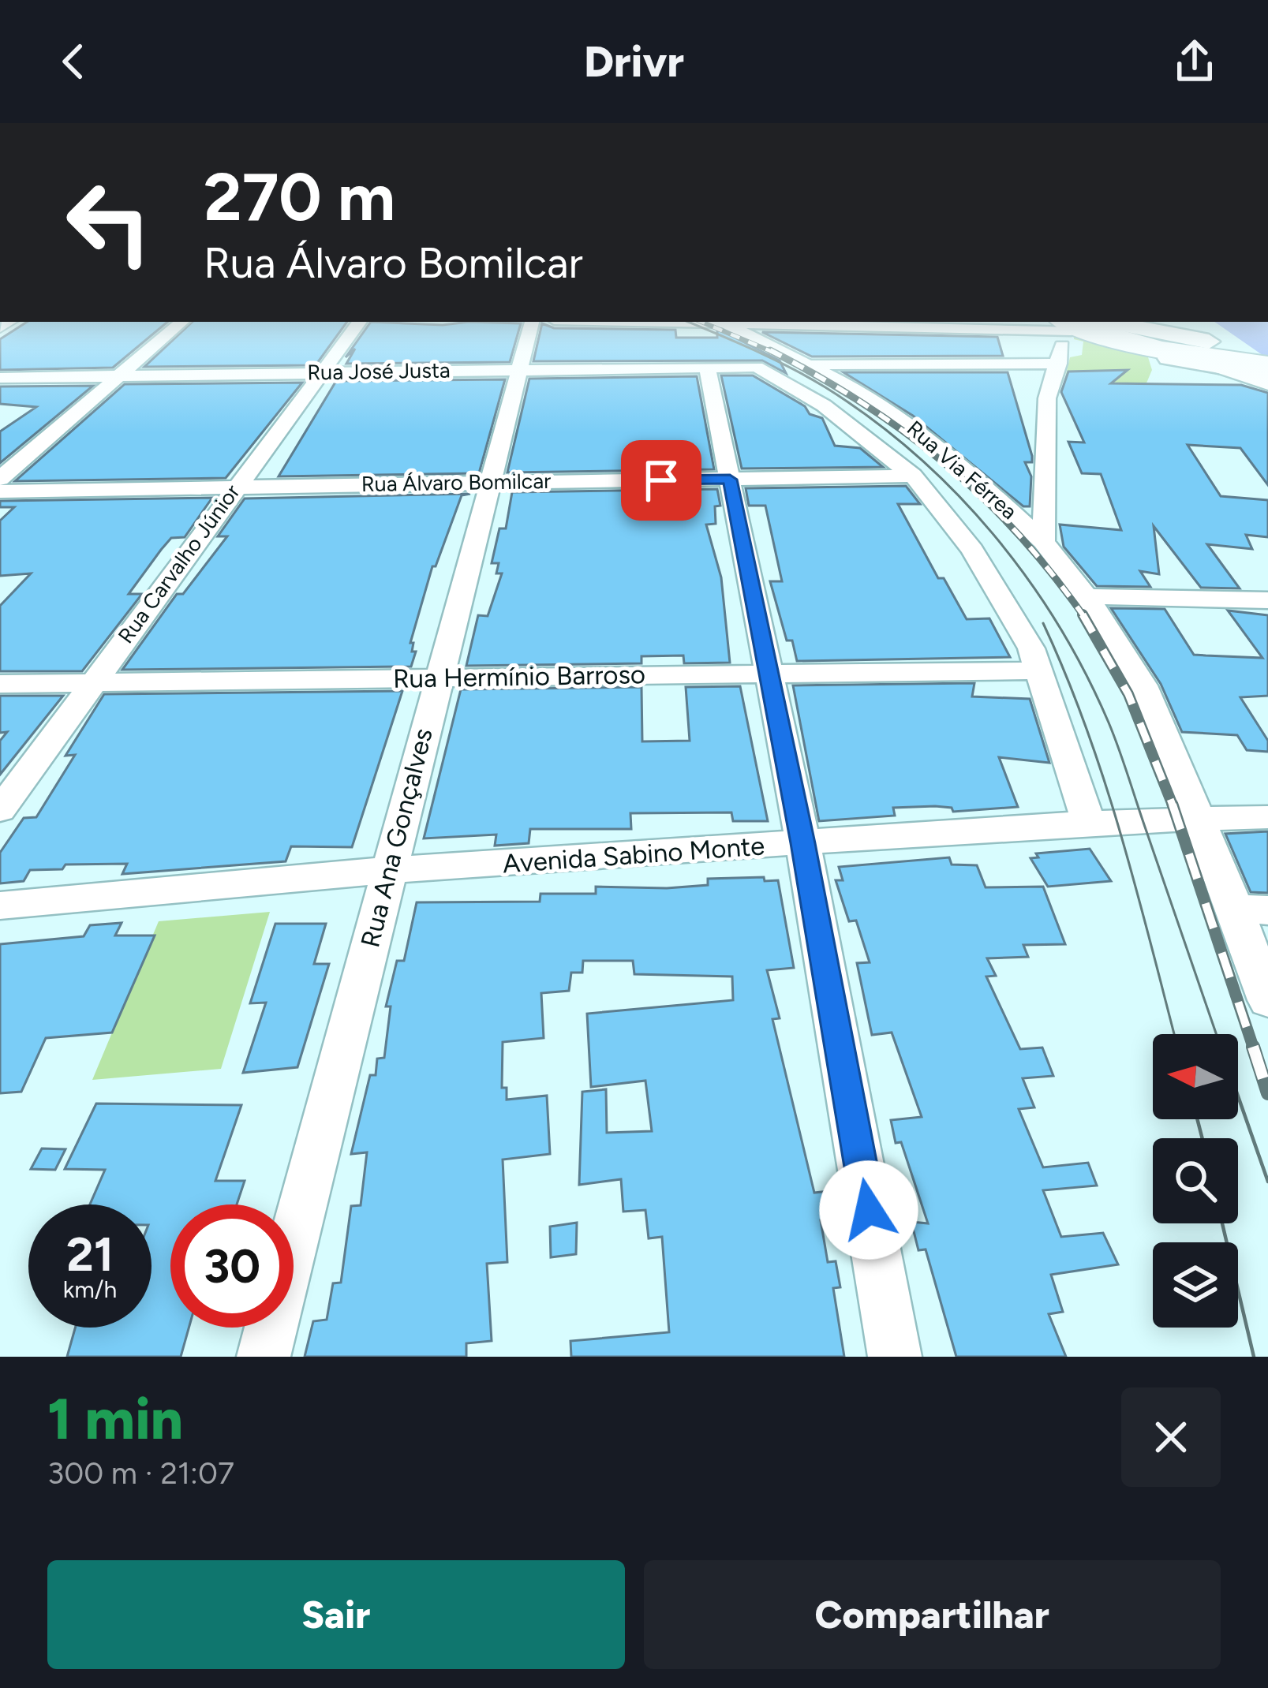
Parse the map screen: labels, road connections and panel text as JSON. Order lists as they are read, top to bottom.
{
  "streets": {
    "street": [
      "Rua José Justa",
      "Rua Via Férrea",
      "Rua Álvaro Bomilcar",
      "Rua Carvalho Júnior",
      "Rua Hermínio Barroso",
      "Rua Ana Gonçalves",
      "Avenida Sabino Monte"
    ]
  },
  "crossings": [
    ["Rua José Justa", "Rua Via Férrea"],
    ["Rua José Justa", "Rua Carvalho Júnior"],
    ["Rua José Justa", "Rua Ana Gonçalves"],
    ["Rua Via Férrea", "Rua Álvaro Bomilcar"],
    ["Rua Via Férrea", "Rua Hermínio Barroso"],
    ["Rua Via Férrea", "Avenida Sabino Monte"],
    ["Rua Álvaro Bomilcar", "Rua Carvalho Júnior"],
    ["Rua Álvaro Bomilcar", "Rua Ana Gonçalves"],
    ["Rua Carvalho Júnior", "Rua Hermínio Barroso"],
    ["Rua Hermínio Barroso", "Rua Ana Gonçalves"],
    ["Rua Ana Gonçalves", "Avenida Sabino Monte"]
  ],
  "north": "left",
  "page": {
    "header": "Drivr",
    "turn": ["270 m", "Rua Álvaro Bomilcar"],
    "speed": "21 km/h",
    "limit": "30",
    "heading": ["1 min", "300 m · 21:07"],
    "buttons": ["Sair", "Compartilhar"]
  }
}
